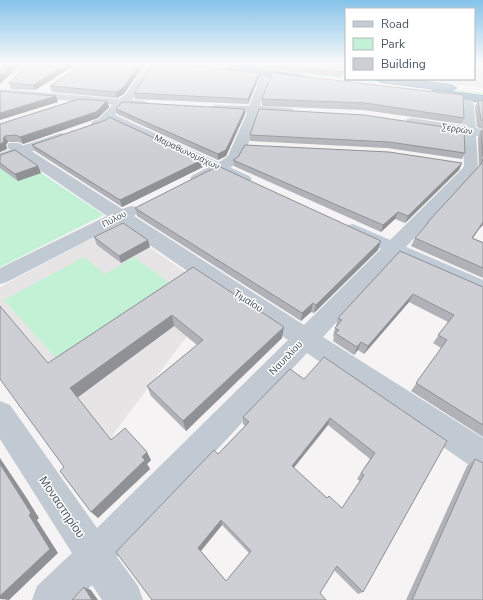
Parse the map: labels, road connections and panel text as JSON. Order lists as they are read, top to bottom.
{
  "streets": {
    "street": [
      "Σερρών",
      "Μαραθωνομάχων",
      "Πύλου",
      "Τιμαίου",
      "Ναυπλίου",
      "Μοναστηρίου"
    ]
  },
  "crossings": [
    ["Σερρών", "Ναυπλίου"],
    ["Πύλου", "Τιμαίου"],
    ["Τιμαίου", "Ναυπλίου"],
    ["Ναυπλίου", "Μοναστηρίου"]
  ],
  "legend": ["Road", "Park", "Building"]
}
